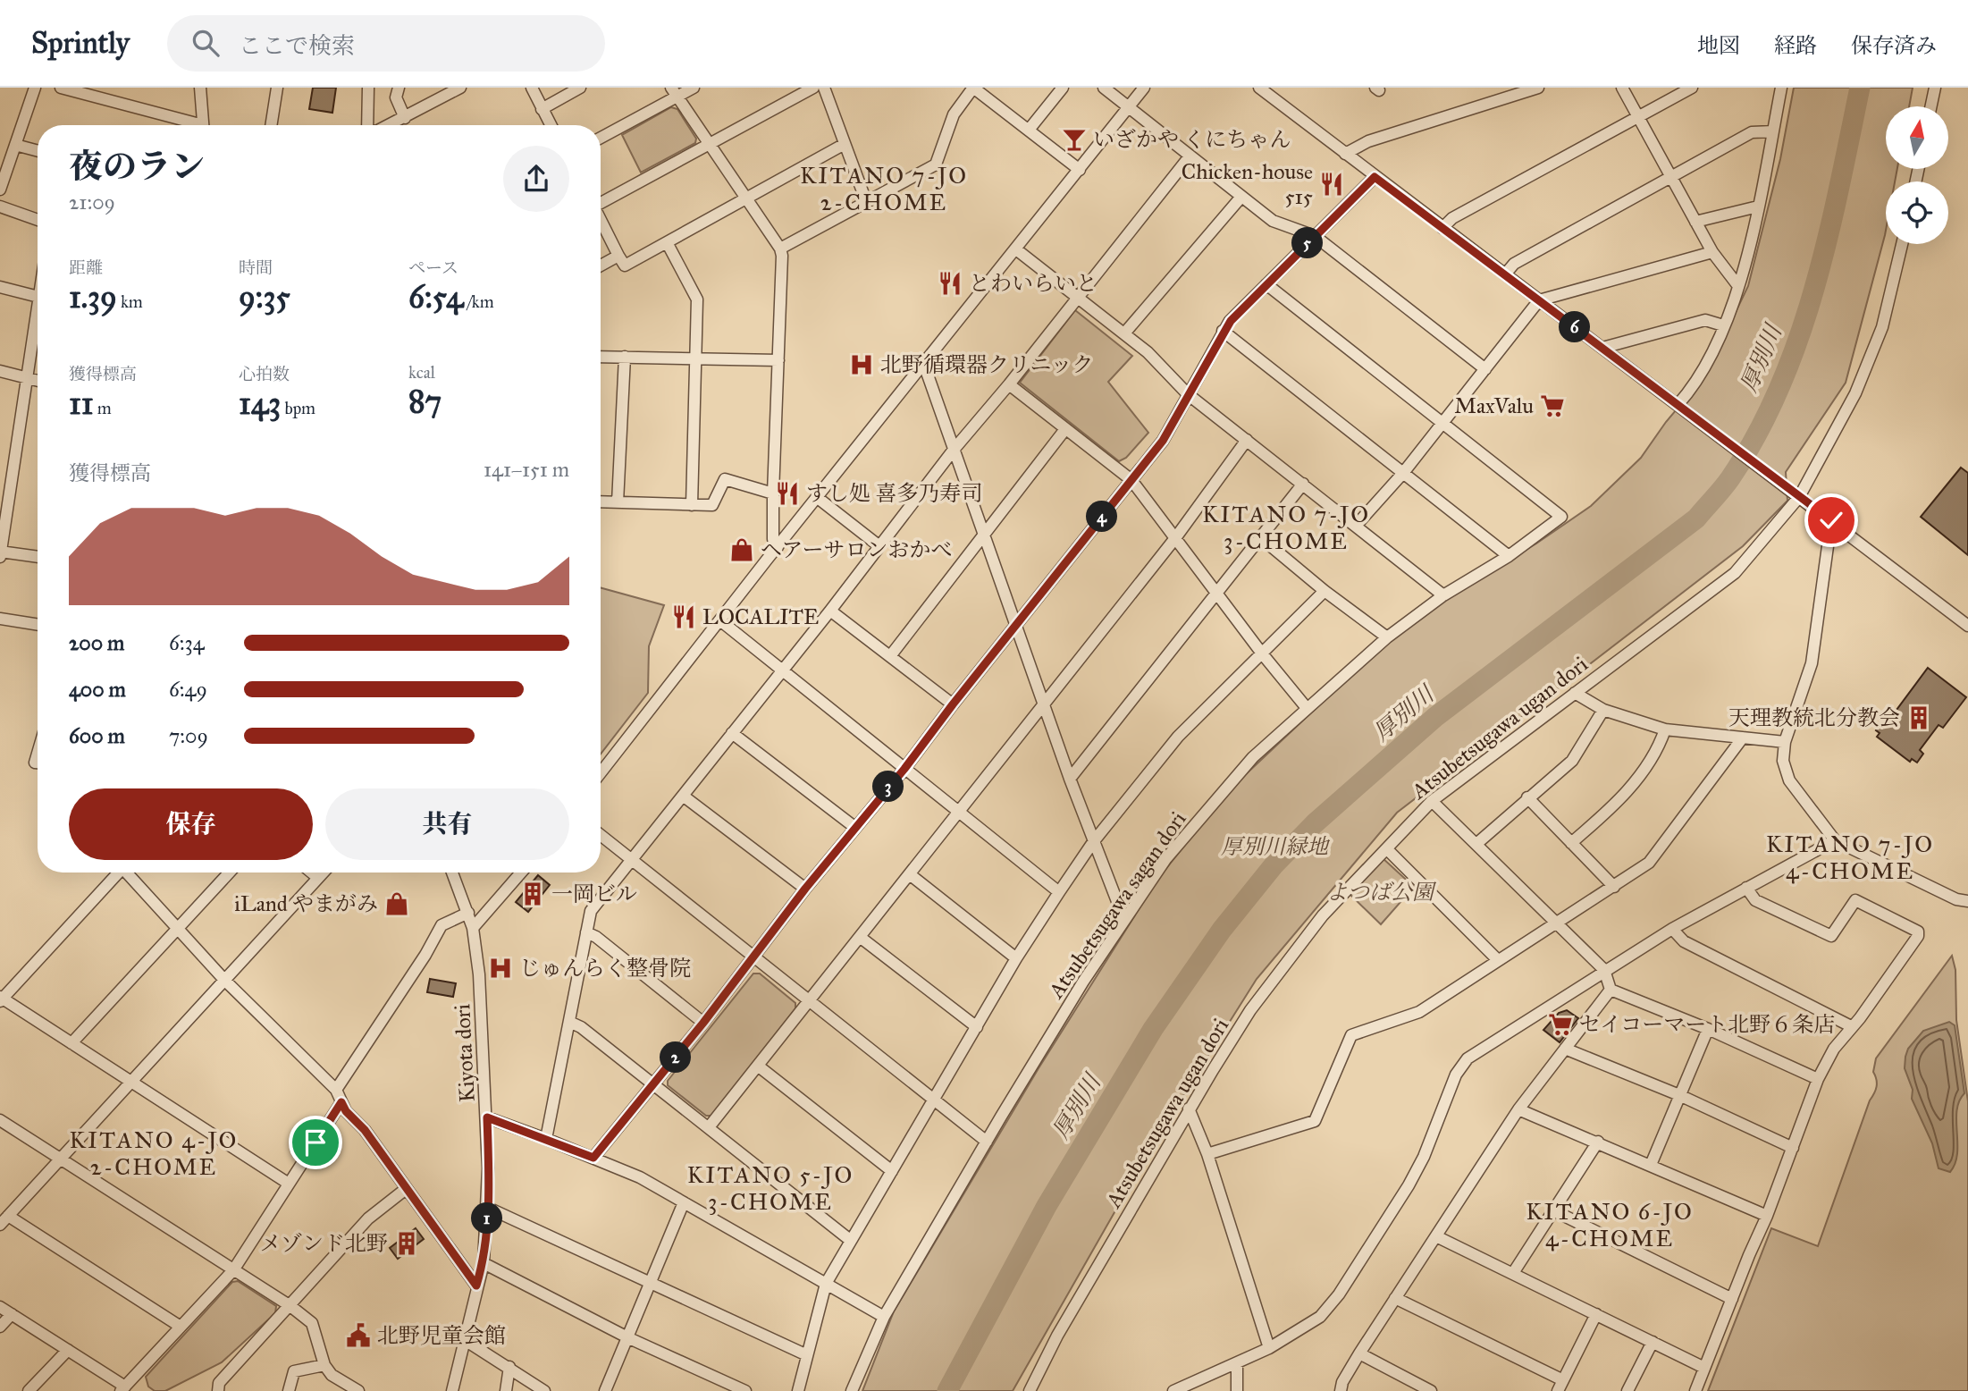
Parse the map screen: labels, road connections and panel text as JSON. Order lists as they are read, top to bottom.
{
  "streets": {
    "street": ["Atsubetsugawa ugan dori", "Atsubetsugawa sagan dori", "Kiyota dori"]
  },
  "districts": [
    "KITANO 7-JO 2-CHOME",
    "KITANO 7-JO 3-CHOME",
    "KITANO 7-JO 4-CHOME",
    "KITANO 4-JO 2-CHOME",
    "KITANO 5-JO 3-CHOME",
    "KITANO 6-JO 4-CHOME"
  ],
  "water": ["厚別川"],
  "parks": ["厚別川緑地", "よつば公園"],
  "places": {
    "bar": ["いざかや くにちゃん"],
    "restaurant": [
      "Chicken-house 515",
      "とわいらいと",
      "すし処 喜多乃寿司",
      "LOCALITE"
    ],
    "hospital": ["北野循環器クリニック", "じゅんらく整骨院"],
    "supermarket": ["MaxValu", "セイコーマート北野６条店"],
    "shop": ["ヘアーサロンおかべ", "iLand やまがみ"],
    "building": ["天理教統北分教会", "一岡ビル", "メゾンド北野"],
    "public building": ["北野児童会館"]
  },
  "north": "top",
  "page": {
    "header": "Sprintly",
    "search": "ここで検索",
    "nav": ["地図", "経路", "保存済み"],
    "heading": ["夜のラン", "21:09"],
    "pins": [
      "5",
      "6",
      "4",
      "3",
      "2",
      "1"
    ],
    "stats": [
      ["距離", "1.39 km"],
      ["時間", "9:35"],
      ["ペース", "6:54 /km"],
      ["獲得標高", "11 m"],
      ["心拍数", "143 bpm"],
      ["kcal", "87"]
    ],
    "chart": ["獲得標高", "141–151 m"],
    "list": [
      {
        "name": "200 m",
        "note": "6:34"
      },
      {
        "name": "400 m",
        "note": "6:49"
      },
      {
        "name": "600 m",
        "note": "7:09"
      }
    ],
    "buttons": ["保存", "共有"]
  }
}
